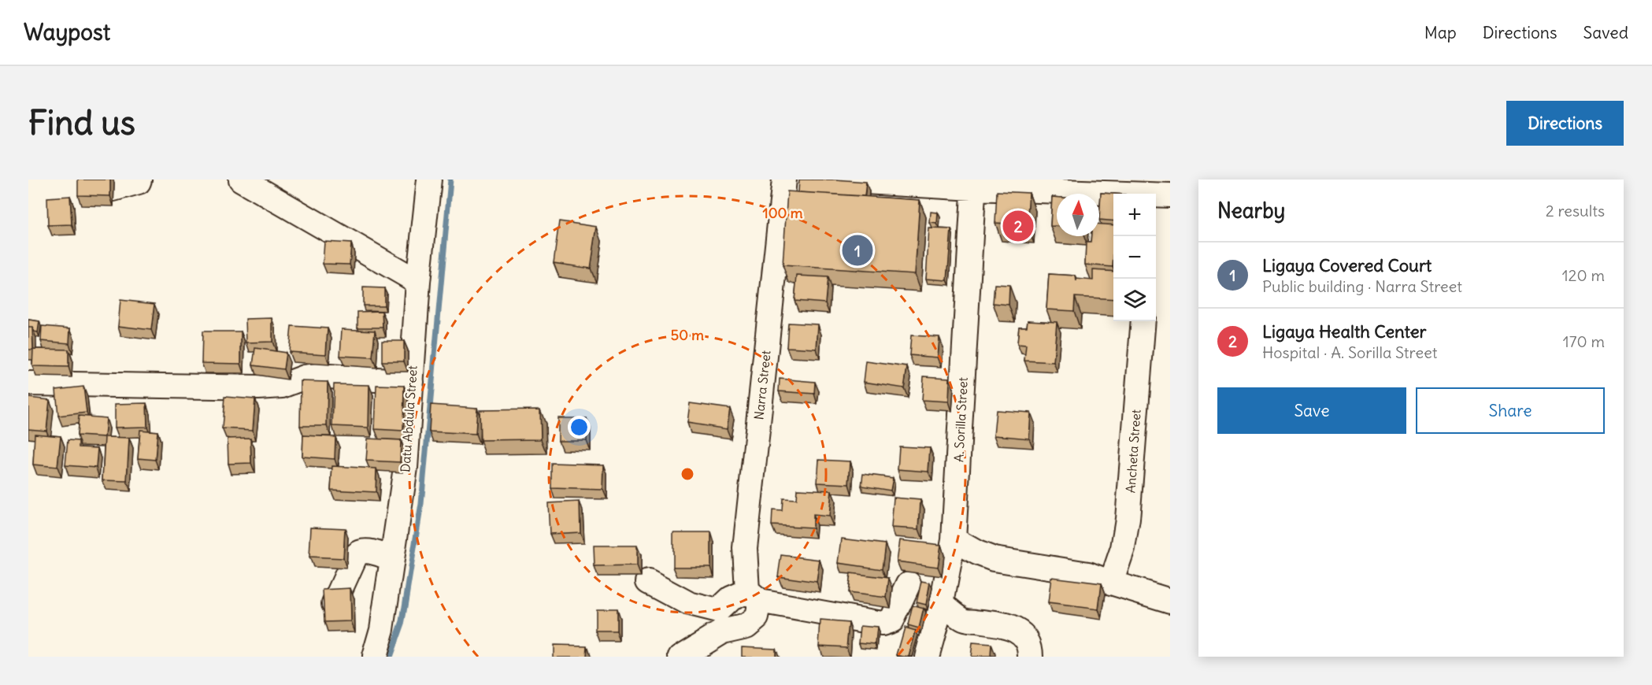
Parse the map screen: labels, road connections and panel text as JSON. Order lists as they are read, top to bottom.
{
  "streets": {
    "street": [
      "Narra Street",
      "Datu Abdula Street",
      "A. Sorilla Street",
      "Ancheta Street"
    ]
  },
  "north": "top",
  "page": {
    "header": "Waypost",
    "nav": ["Map", "Directions", "Saved"],
    "buttons": [
      "Directions",
      ["Save", "Share"]
    ],
    "title": "Find us",
    "heading": ["Nearby", "2 results"],
    "map_buttons": ["+", "−"],
    "pins": ["2", "1"],
    "list": [
      {
        "mark": "1",
        "name": "Ligaya Covered Court",
        "note": "Public building · Narra Street",
        "value": "120 m"
      },
      {
        "mark": "2",
        "name": "Ligaya Health Center",
        "note": "Hospital · A. Sorilla Street",
        "value": "170 m"
      }
    ]
  },
  "rings": ["100 m", "50 m"]
}
